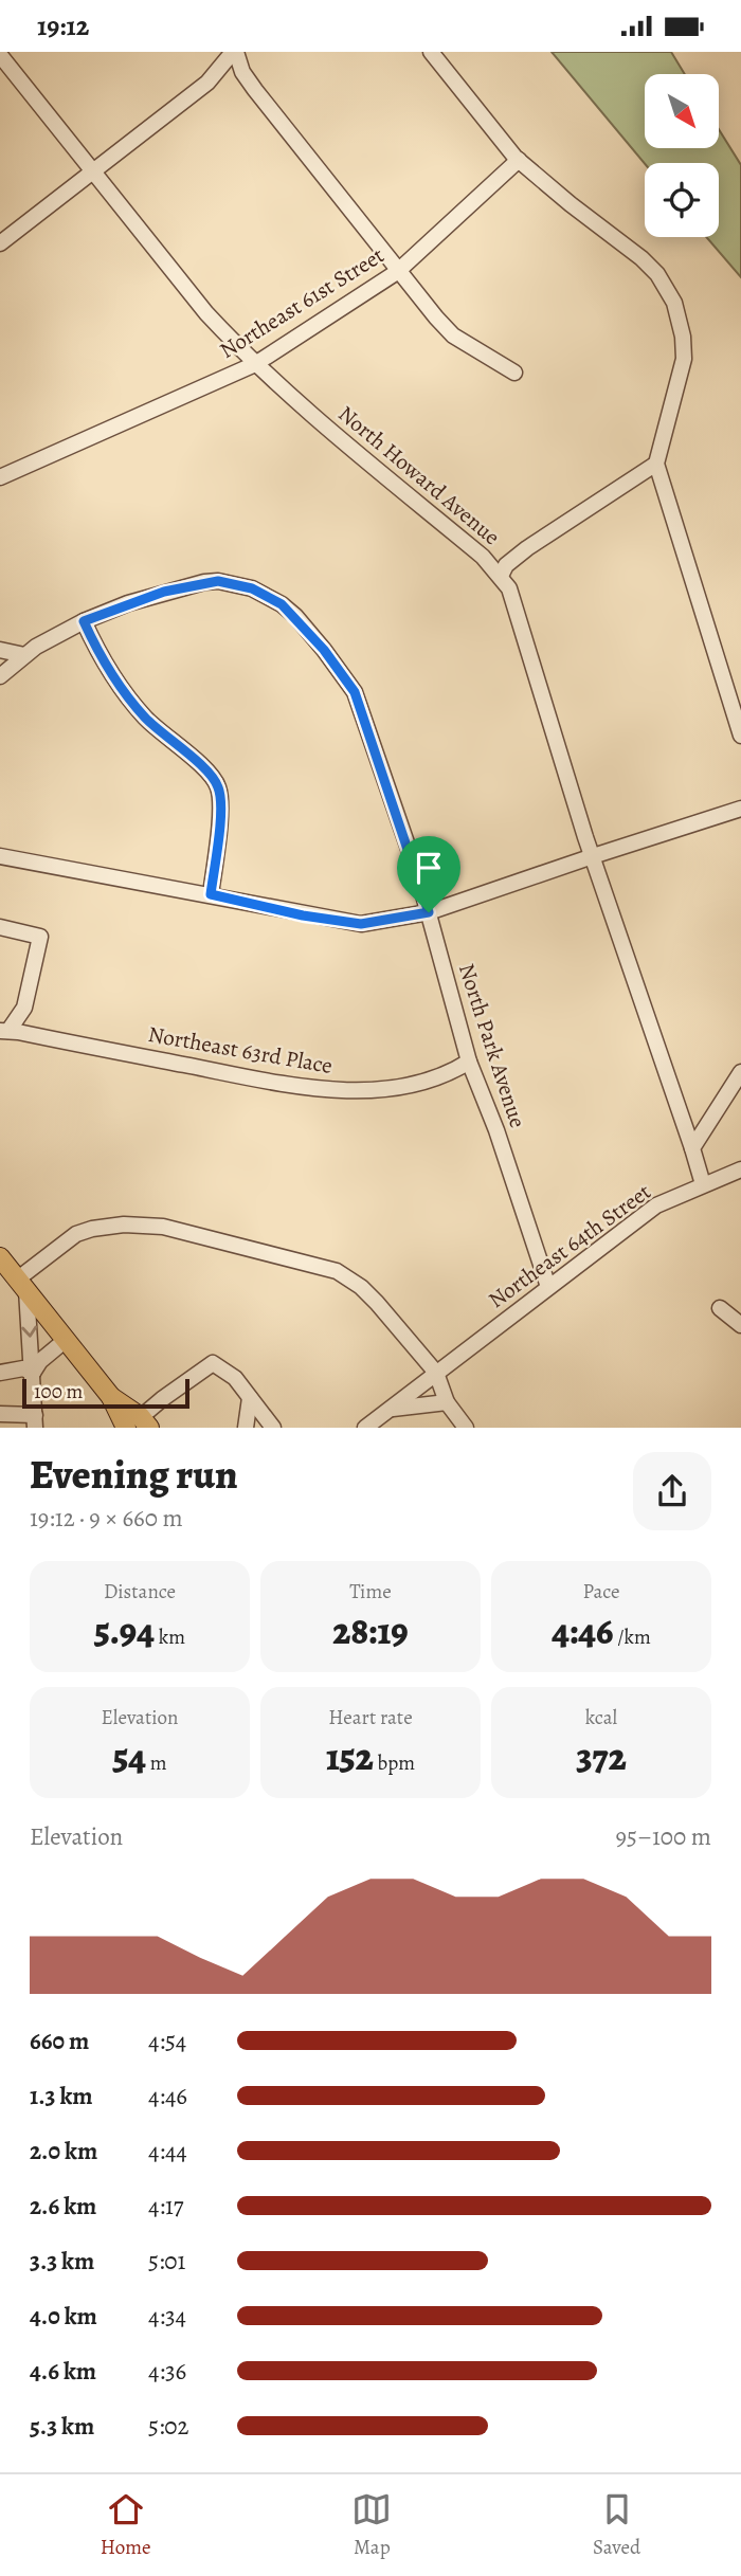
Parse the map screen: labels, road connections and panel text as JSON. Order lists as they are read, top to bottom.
{
  "streets": {
    "street": [
      "Northeast 61st Street",
      "North Howard Avenue",
      "North Park Avenue",
      "Northeast 63rd Place",
      "Northeast 64th Street"
    ]
  },
  "crossings": [
    ["Northeast 61st Street", "North Howard Avenue"],
    ["North Park Avenue", "Northeast 63rd Place"],
    ["North Park Avenue", "Northeast 64th Street"]
  ],
  "scale_bar": "100 m",
  "north": "bottom right",
  "page": {
    "status": "19:12",
    "scale": "100 m",
    "heading": ["Evening run", "19:12 · 9 × 660 m"],
    "stats": [
      ["Distance", "5.94 km"],
      ["Time", "28:19"],
      ["Pace", "4:46 /km"],
      ["Elevation", "54 m"],
      ["Heart rate", "152 bpm"],
      ["kcal", "372"]
    ],
    "chart": ["Elevation", "95–100 m"],
    "list": [
      {
        "name": "660 m",
        "note": "4:54"
      },
      {
        "name": "1.3 km",
        "note": "4:46"
      },
      {
        "name": "2.0 km",
        "note": "4:44"
      },
      {
        "name": "2.6 km",
        "note": "4:17"
      },
      {
        "name": "3.3 km",
        "note": "5:01"
      },
      {
        "name": "4.0 km",
        "note": "4:34"
      },
      {
        "name": "4.6 km",
        "note": "4:36"
      },
      {
        "name": "5.3 km",
        "note": "5:02"
      }
    ],
    "tabs": ["Home", "Map", "Saved"]
  }
}
